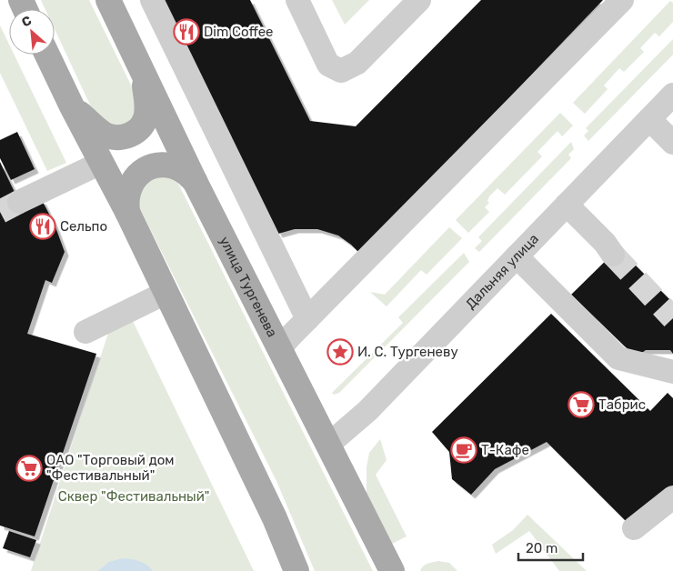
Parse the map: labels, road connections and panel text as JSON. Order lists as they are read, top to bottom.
{
  "streets": {
    "main road": ["улица Тургенева"],
    "street": ["Дальняя улица"]
  },
  "crossings": [
    ["Дальняя улица", "улица Тургенева"]
  ],
  "parks": ["Сквер \"Фестивальный\""],
  "places": {
    "restaurant": ["Dim Coffee", "Сельпо"],
    "place": ["И. С. Тургеневу"],
    "supermarket": ["Табрис", "ОАО \"Торговый дом \"Фестивальный\""],
    "cafe": ["Т-Кафе"]
  },
  "scale_bar": "20 m",
  "north": "top left"
}
